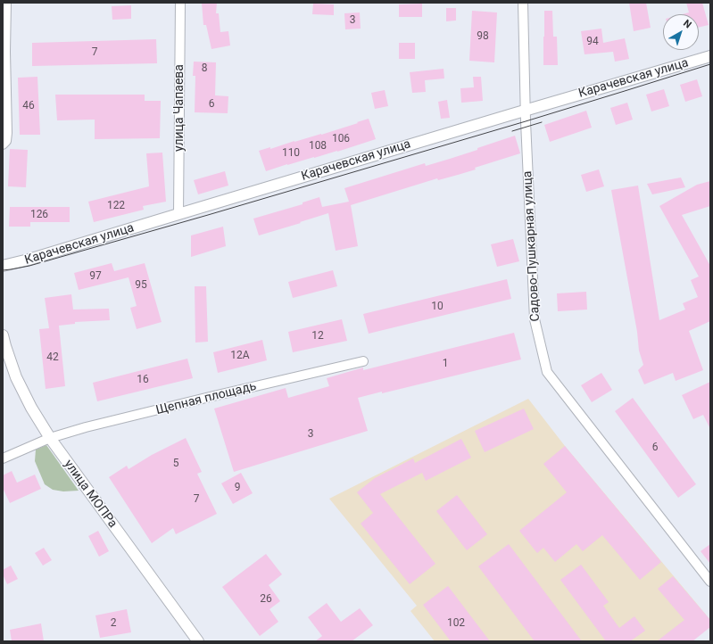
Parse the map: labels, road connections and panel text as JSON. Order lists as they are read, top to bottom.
{
  "streets": {
    "street": [
      "Карачевская улица",
      "улица Чапаева",
      "Садово-Пушкарная улица",
      "Щепная площадь",
      "улица МОПРа"
    ]
  },
  "crossings": [
    ["Карачевская улица", "улица Чапаева"],
    ["Карачевская улица", "Садово-Пушкарная улица"],
    ["Щепная площадь", "улица МОПРа"]
  ],
  "house_numbers": [
    "3",
    "98",
    "94",
    "7",
    "8",
    "6",
    "46",
    "106",
    "108",
    "110",
    "122",
    "126",
    "97",
    "95",
    "10",
    "12",
    "12А",
    "42",
    "1",
    "16",
    "3",
    "6",
    "5",
    "9",
    "7",
    "26",
    "2",
    "102"
  ],
  "north": "top right"
}
